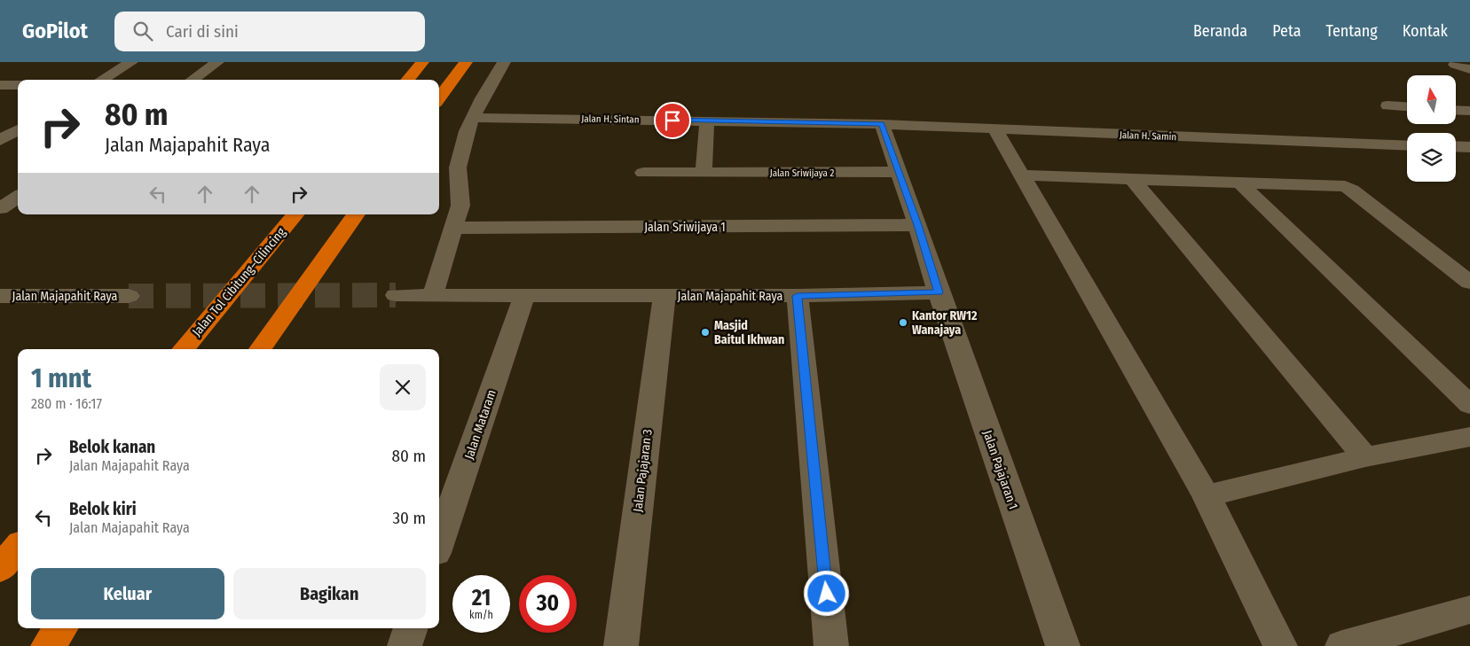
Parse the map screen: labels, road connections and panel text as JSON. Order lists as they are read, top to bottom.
{
  "streets": {
    "highway": ["Jalan Tol Cibitung–Cilincing"],
    "street": [
      "Jalan H. Sintan",
      "Jalan H. Samin",
      "Jalan Sriwijaya 2",
      "Jalan Sriwijaya 1",
      "Jalan Majapahit Raya",
      "Jalan Mataram",
      "Jalan Pajajaran 1",
      "Jalan Pajajaran 3"
    ]
  },
  "crossings": [
    ["Jalan H. Sintan", "Jalan H. Samin"],
    ["Jalan Majapahit Raya", "Jalan Mataram"],
    ["Jalan Majapahit Raya", "Jalan Pajajaran 1"],
    ["Jalan Majapahit Raya", "Jalan Pajajaran 3"]
  ],
  "places": ["Kantor RW12 Wanajaya", "Masjid Baitul Ikhwan"],
  "north": "top",
  "page": {
    "header": "GoPilot",
    "search": "Cari di sini",
    "nav": [
      "Beranda",
      "Peta",
      "Tentang",
      "Kontak"
    ],
    "turn": ["80 m", "Jalan Majapahit Raya"],
    "heading": ["1 mnt", "280 m · 16:17"],
    "list": [
      {
        "name": "Belok kanan",
        "note": "Jalan Majapahit Raya",
        "value": "80 m"
      },
      {
        "name": "Belok kiri",
        "note": "Jalan Majapahit Raya",
        "value": "30 m"
      }
    ],
    "buttons": ["Keluar", "Bagikan"],
    "speed": "21 km/h",
    "limit": "30"
  }
}
